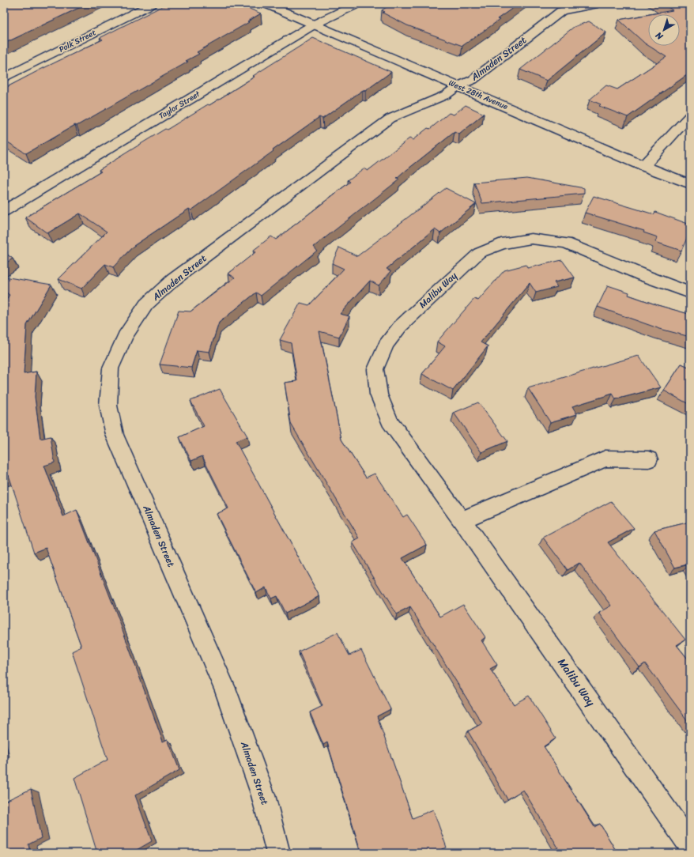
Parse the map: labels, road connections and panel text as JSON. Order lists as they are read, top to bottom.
{
  "streets": {
    "street": [
      "Polk Street",
      "Almaden Street",
      "West 28th Avenue",
      "Taylor Street",
      "Malibu Way"
    ]
  },
  "crossings": [
    ["Almaden Street", "West 28th Avenue"],
    ["West 28th Avenue", "Taylor Street"]
  ],
  "north": "bottom left"
}
